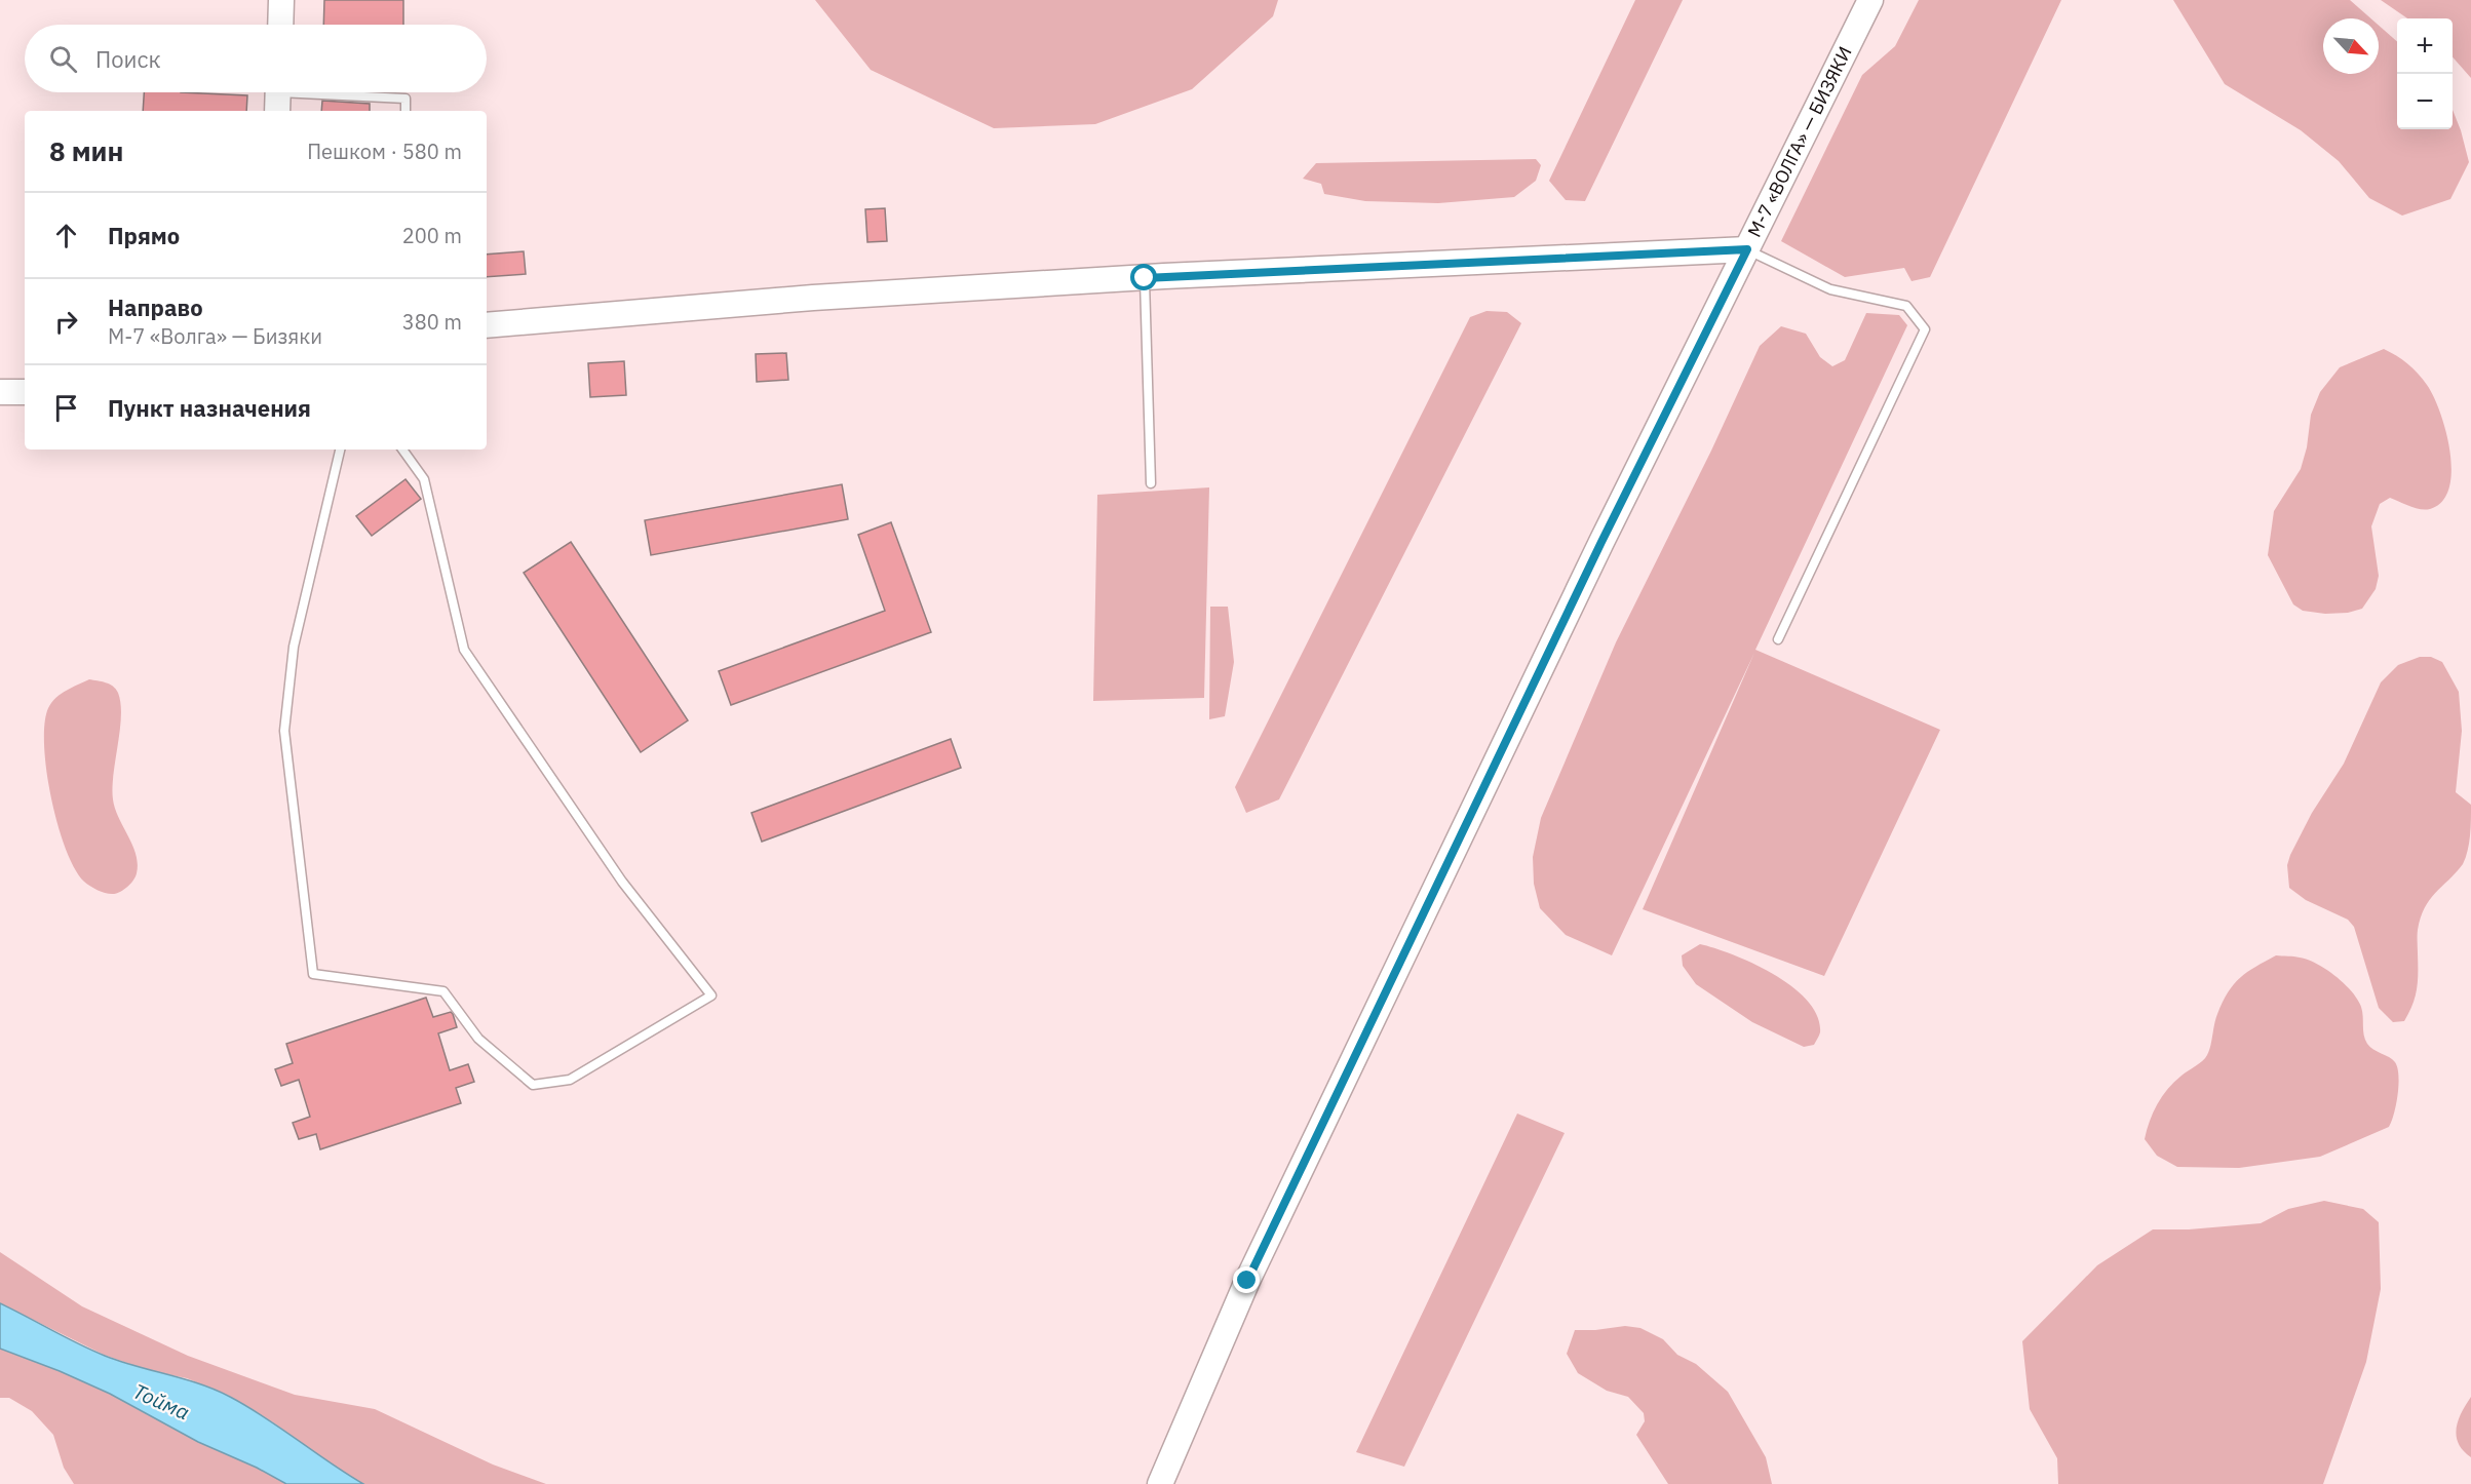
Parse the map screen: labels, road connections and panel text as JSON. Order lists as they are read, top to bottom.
{
  "streets": {
    "main road": ["М-7 «ВОЛГА» — БИЗЯКИ"]
  },
  "water": ["Тойма"],
  "north": "bottom right",
  "page": {
    "map_buttons": ["+", "−"],
    "search": "Поиск",
    "heading": ["8 мин", "Пешком · 580 m"],
    "list": [
      ["Прямо", "200 m"],
      ["Направо", "М-7 «Волга» — Бизяки", "380 m"],
      "Пункт назначения"
    ]
  }
}
